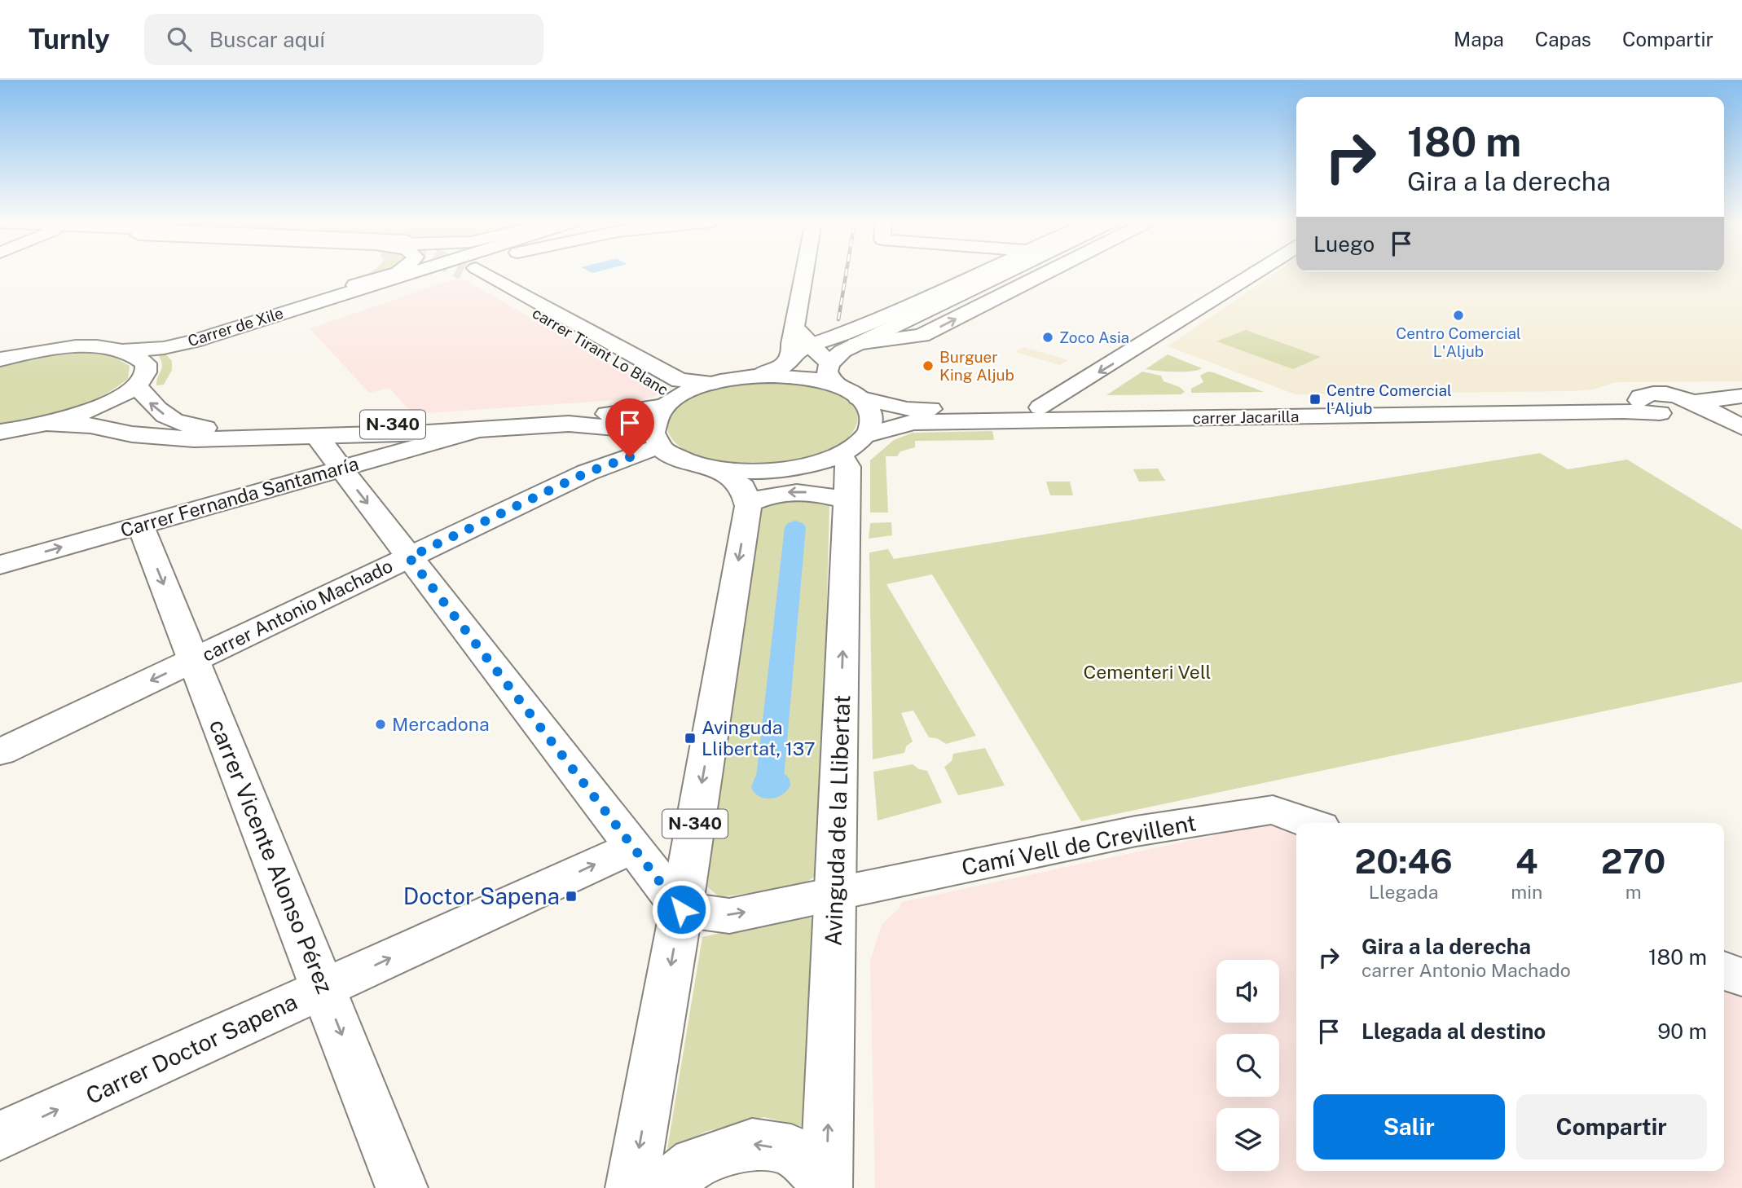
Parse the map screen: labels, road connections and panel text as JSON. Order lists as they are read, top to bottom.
{
  "streets": {
    "main road": [
      "Carrer de Xile",
      "carrer Tirant Lo Blanc",
      "carrer Jacarilla",
      "N-340",
      "Carrer Fernanda Santamaría",
      "carrer Antonio Machado",
      "Avinguda de la Llibertat",
      "Camí Vell de Crevillent",
      "carrer Vicente Alonso Pérez",
      "Carrer Doctor Sapena"
    ]
  },
  "crossings": [
    ["carrer Tirant Lo Blanc", "N-340"],
    ["carrer Jacarilla", "N-340"],
    ["N-340", "Carrer Fernanda Santamaría"],
    ["N-340", "carrer Antonio Machado"],
    ["N-340", "Avinguda de la Llibertat"],
    ["N-340", "Camí Vell de Crevillent"],
    ["Carrer Fernanda Santamaría", "carrer Vicente Alonso Pérez"],
    ["carrer Antonio Machado", "carrer Vicente Alonso Pérez"],
    ["Avinguda de la Llibertat", "Camí Vell de Crevillent"],
    ["carrer Vicente Alonso Pérez", "Carrer Doctor Sapena"]
  ],
  "one_way": ["Carrer Doctor Sapena"],
  "parks": ["Cementeri Vell"],
  "places": {
    "other": [
      "Centro Comercial L'Aljub",
      "Zoco Asia",
      "Burguer King Aljub",
      "Mercadona"
    ],
    "transit": ["Centre Comercial l'Aljub", "Avinguda Llibertat, 137", "Doctor Sapena"]
  },
  "page": {
    "header": "Turnly",
    "search": "Buscar aquí",
    "nav": ["Mapa", "Capas", "Compartir"],
    "turn": ["180 m", "Gira a la derecha"],
    "then": "Luego",
    "eta": [
      "20:46",
      "Llegada",
      "4",
      "min",
      "270",
      "m"
    ],
    "list": [
      {
        "name": "Gira a la derecha",
        "note": "carrer Antonio Machado",
        "value": "180 m"
      },
      {
        "name": "Llegada al destino",
        "value": "90 m"
      }
    ],
    "buttons": ["Salir", "Compartir"]
  }
}
